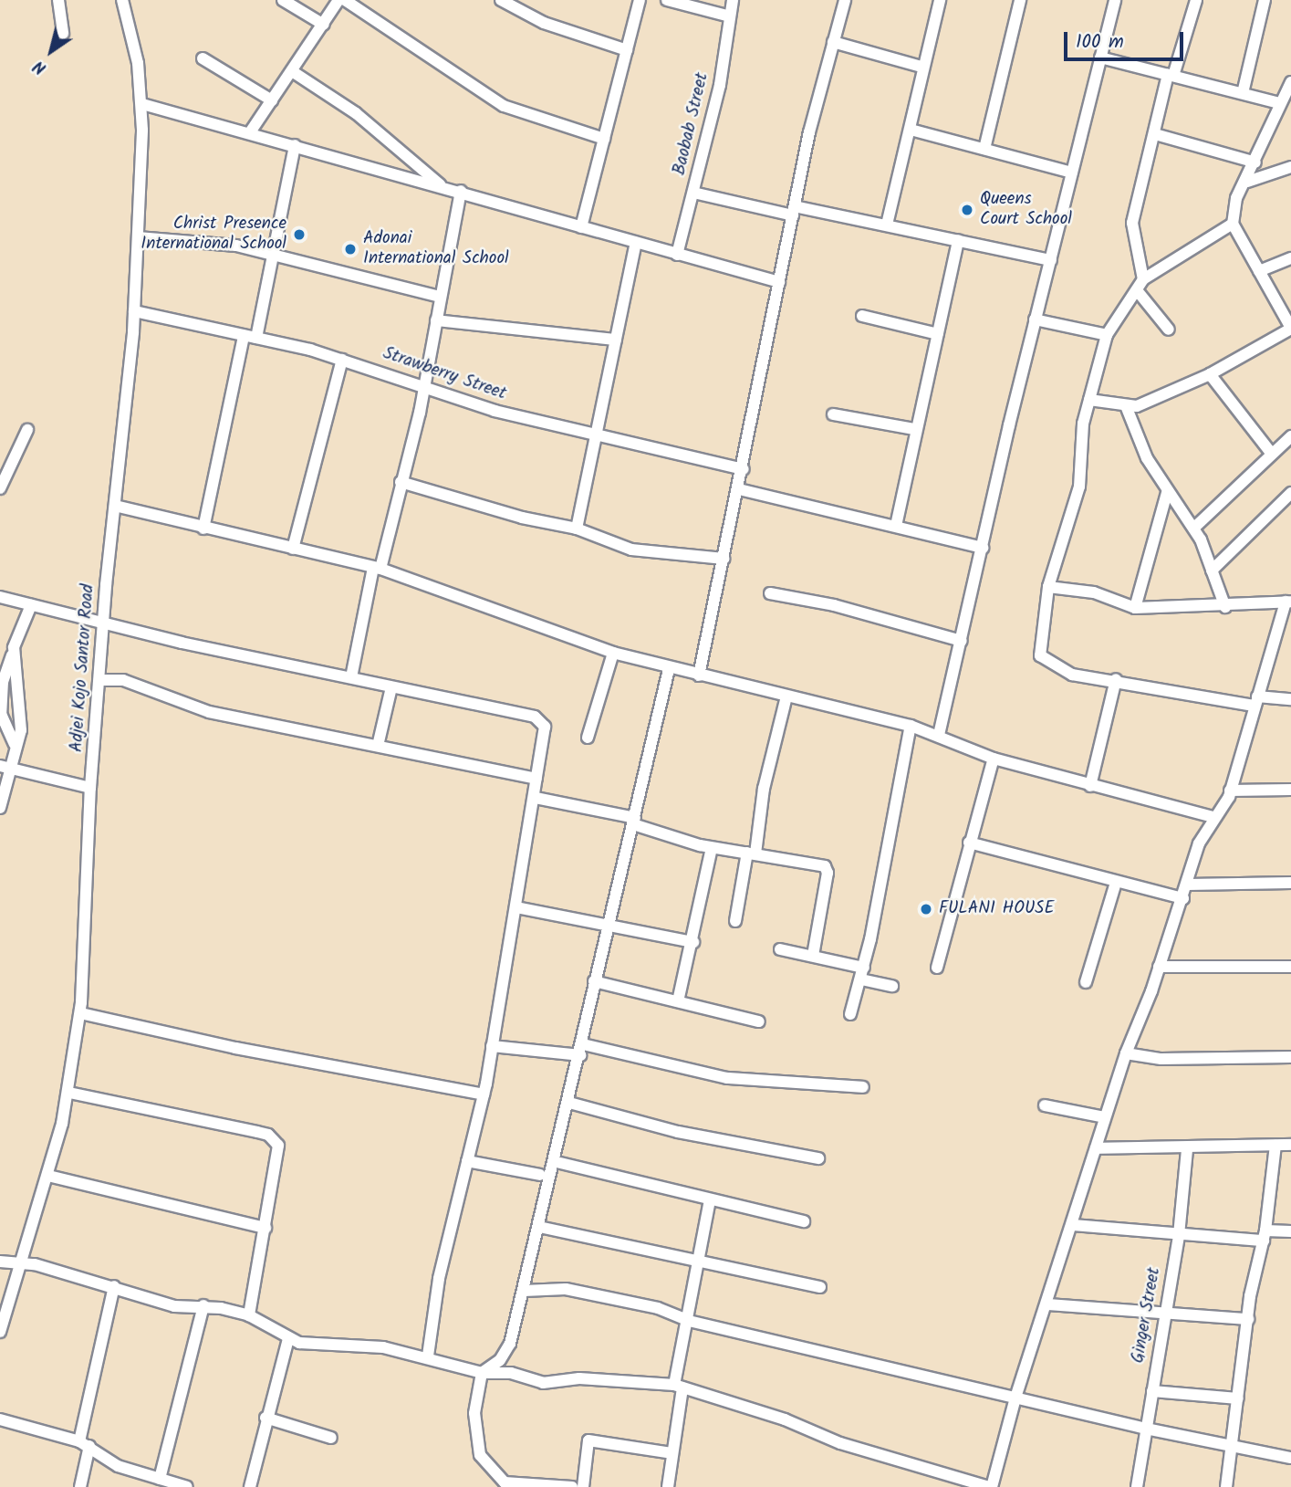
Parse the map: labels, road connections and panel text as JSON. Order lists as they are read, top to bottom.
{
  "streets": {
    "street": [
      "Baobab Street",
      "Strawberry Street",
      "Adjei Kojo Santor Road",
      "Ginger Street"
    ]
  },
  "crossings": [
    ["Strawberry Street", "Adjei Kojo Santor Road"]
  ],
  "places": [
    "Queens Court School",
    "Christ Presence International School",
    "Adonai International School",
    "FULANI HOUSE"
  ],
  "scale_bar": "100 m",
  "north": "bottom left"
}
